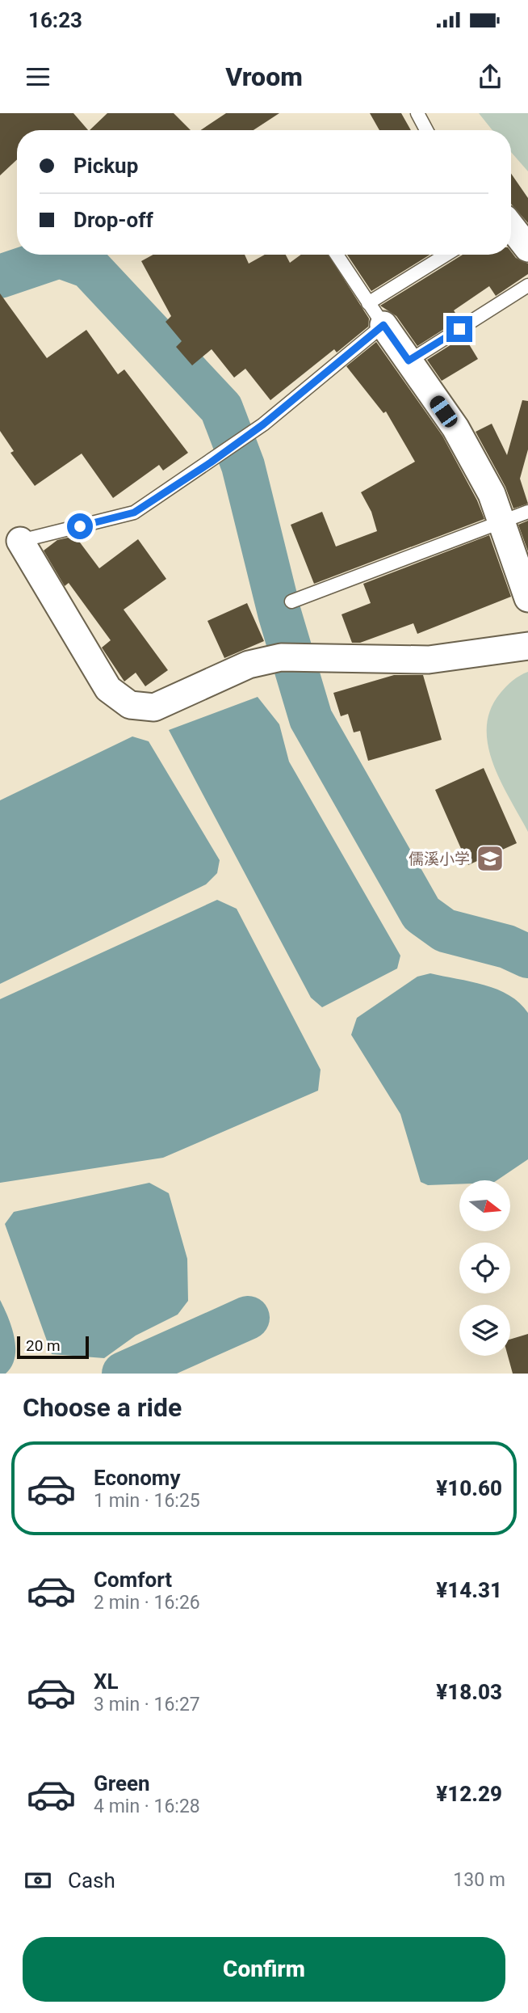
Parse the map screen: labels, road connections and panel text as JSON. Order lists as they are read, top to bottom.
{
  "places": {
    "school or university": ["儒溪小学"]
  },
  "scale_bar": "20 m",
  "north": "right",
  "page": {
    "status": "16:23",
    "header": "Vroom",
    "banner": ["Pickup", "Drop-off"],
    "scale": "20 m",
    "heading": "Choose a ride",
    "list": [
      {
        "name": "Economy",
        "note": "1 min · 16:25",
        "value": "¥10.60"
      },
      {
        "name": "Comfort",
        "note": "2 min · 16:26",
        "value": "¥14.31"
      },
      {
        "name": "XL",
        "note": "3 min · 16:27",
        "value": "¥18.03"
      },
      {
        "name": "Green",
        "note": "4 min · 16:28",
        "value": "¥12.29"
      }
    ],
    "pay": ["Cash", "130 m"],
    "buttons": "Confirm"
  }
}
